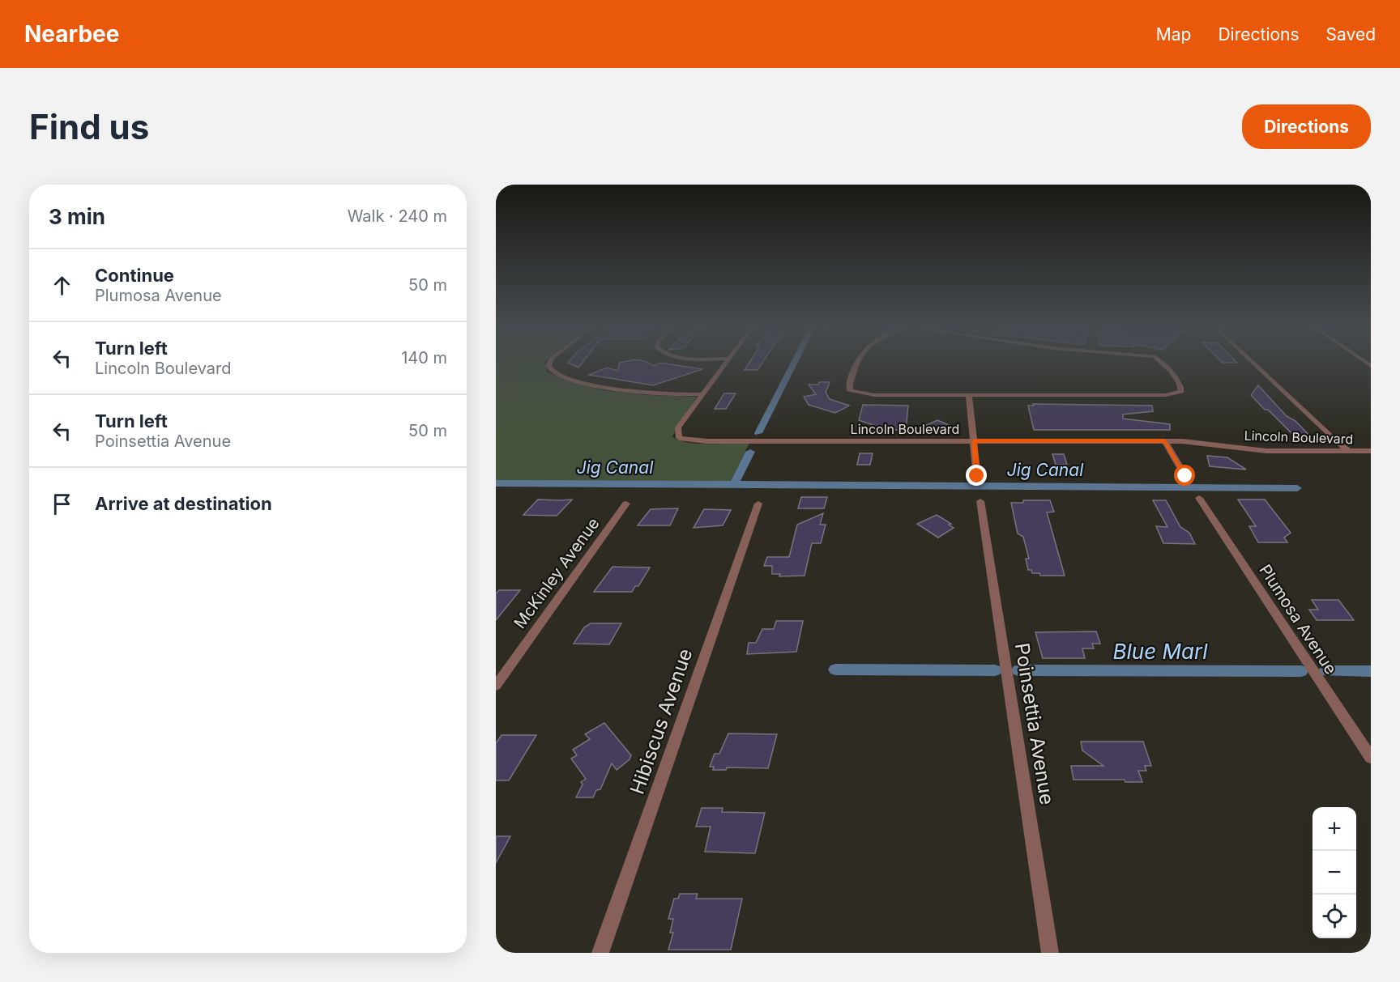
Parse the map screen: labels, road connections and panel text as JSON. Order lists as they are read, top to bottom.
{
  "streets": {
    "street": [
      "Lincoln Boulevard",
      "McKinley Avenue",
      "Plumosa Avenue",
      "Hibiscus Avenue",
      "Poinsettia Avenue"
    ]
  },
  "water": ["Jig Canal", "Blue Marl"],
  "page": {
    "header": "Nearbee",
    "nav": ["Map", "Directions", "Saved"],
    "buttons": "Directions",
    "title": "Find us",
    "heading": ["3 min", "Walk · 240 m"],
    "list": [
      ["Continue", "Plumosa Avenue", "50 m"],
      ["Turn left", "Lincoln Boulevard", "140 m"],
      ["Turn left", "Poinsettia Avenue", "50 m"],
      "Arrive at destination"
    ],
    "map_buttons": ["+", "−"]
  }
}
